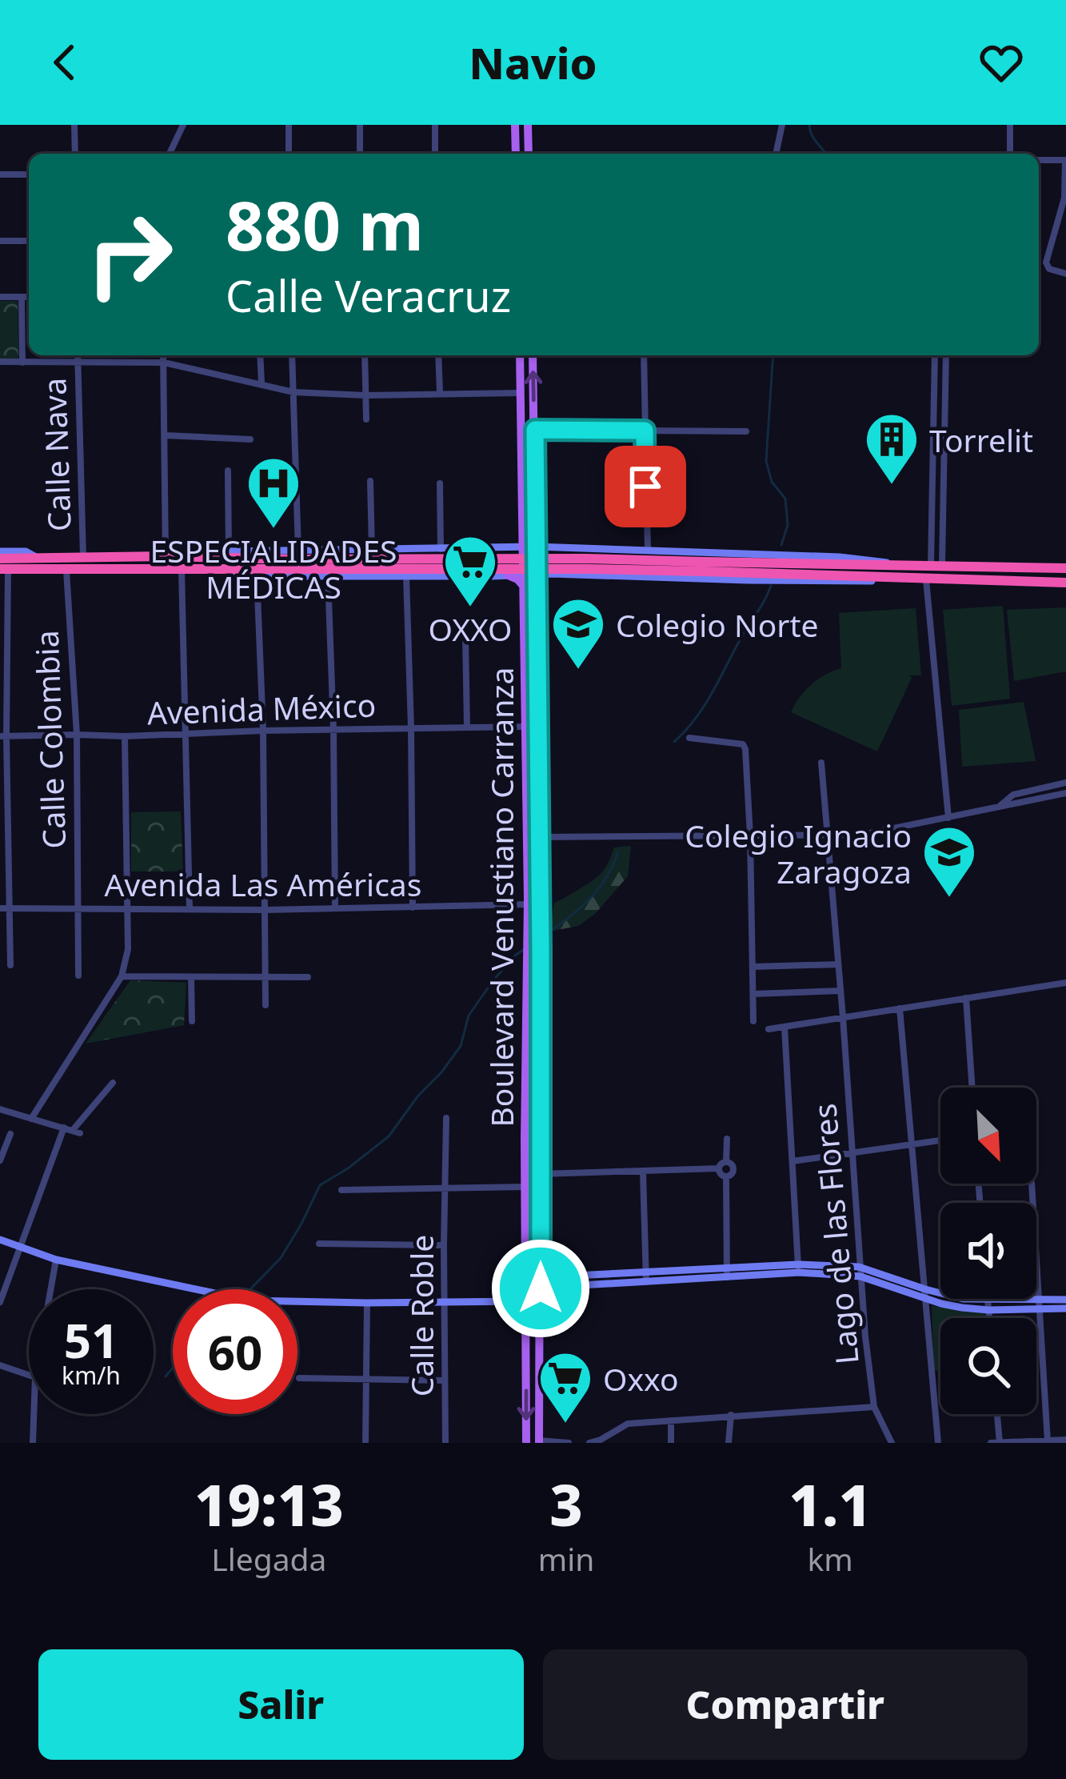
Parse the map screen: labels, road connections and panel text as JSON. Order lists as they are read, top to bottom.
{
  "streets": {
    "main road": ["Boulevard Venustiano Carranza"],
    "street": [
      "Calle Nava",
      "Avenida México",
      "Calle Colombia",
      "Avenida Las Américas",
      "Lago de las Flores",
      "Calle Roble"
    ]
  },
  "crossings": [
    ["Avenida México", "Calle Colombia"],
    ["Avenida México", "Boulevard Venustiano Carranza"],
    ["Calle Colombia", "Avenida Las Américas"],
    ["Avenida Las Américas", "Boulevard Venustiano Carranza"]
  ],
  "places": {
    "building": ["Torrelit"],
    "hospital": ["ESPECIALIDADES MÉDICAS"],
    "supermarket": ["OXXO", "Oxxo"],
    "school or university": ["Colegio Norte", "Colegio Ignacio Zaragoza"]
  },
  "north": "bottom right",
  "page": {
    "header": "Navio",
    "turn": ["880 m", "Calle Veracruz"],
    "speed": "51 km/h",
    "limit": "60",
    "eta": [
      "19:13",
      "Llegada",
      "3",
      "min",
      "1.1",
      "km"
    ],
    "buttons": ["Salir", "Compartir"]
  }
}
